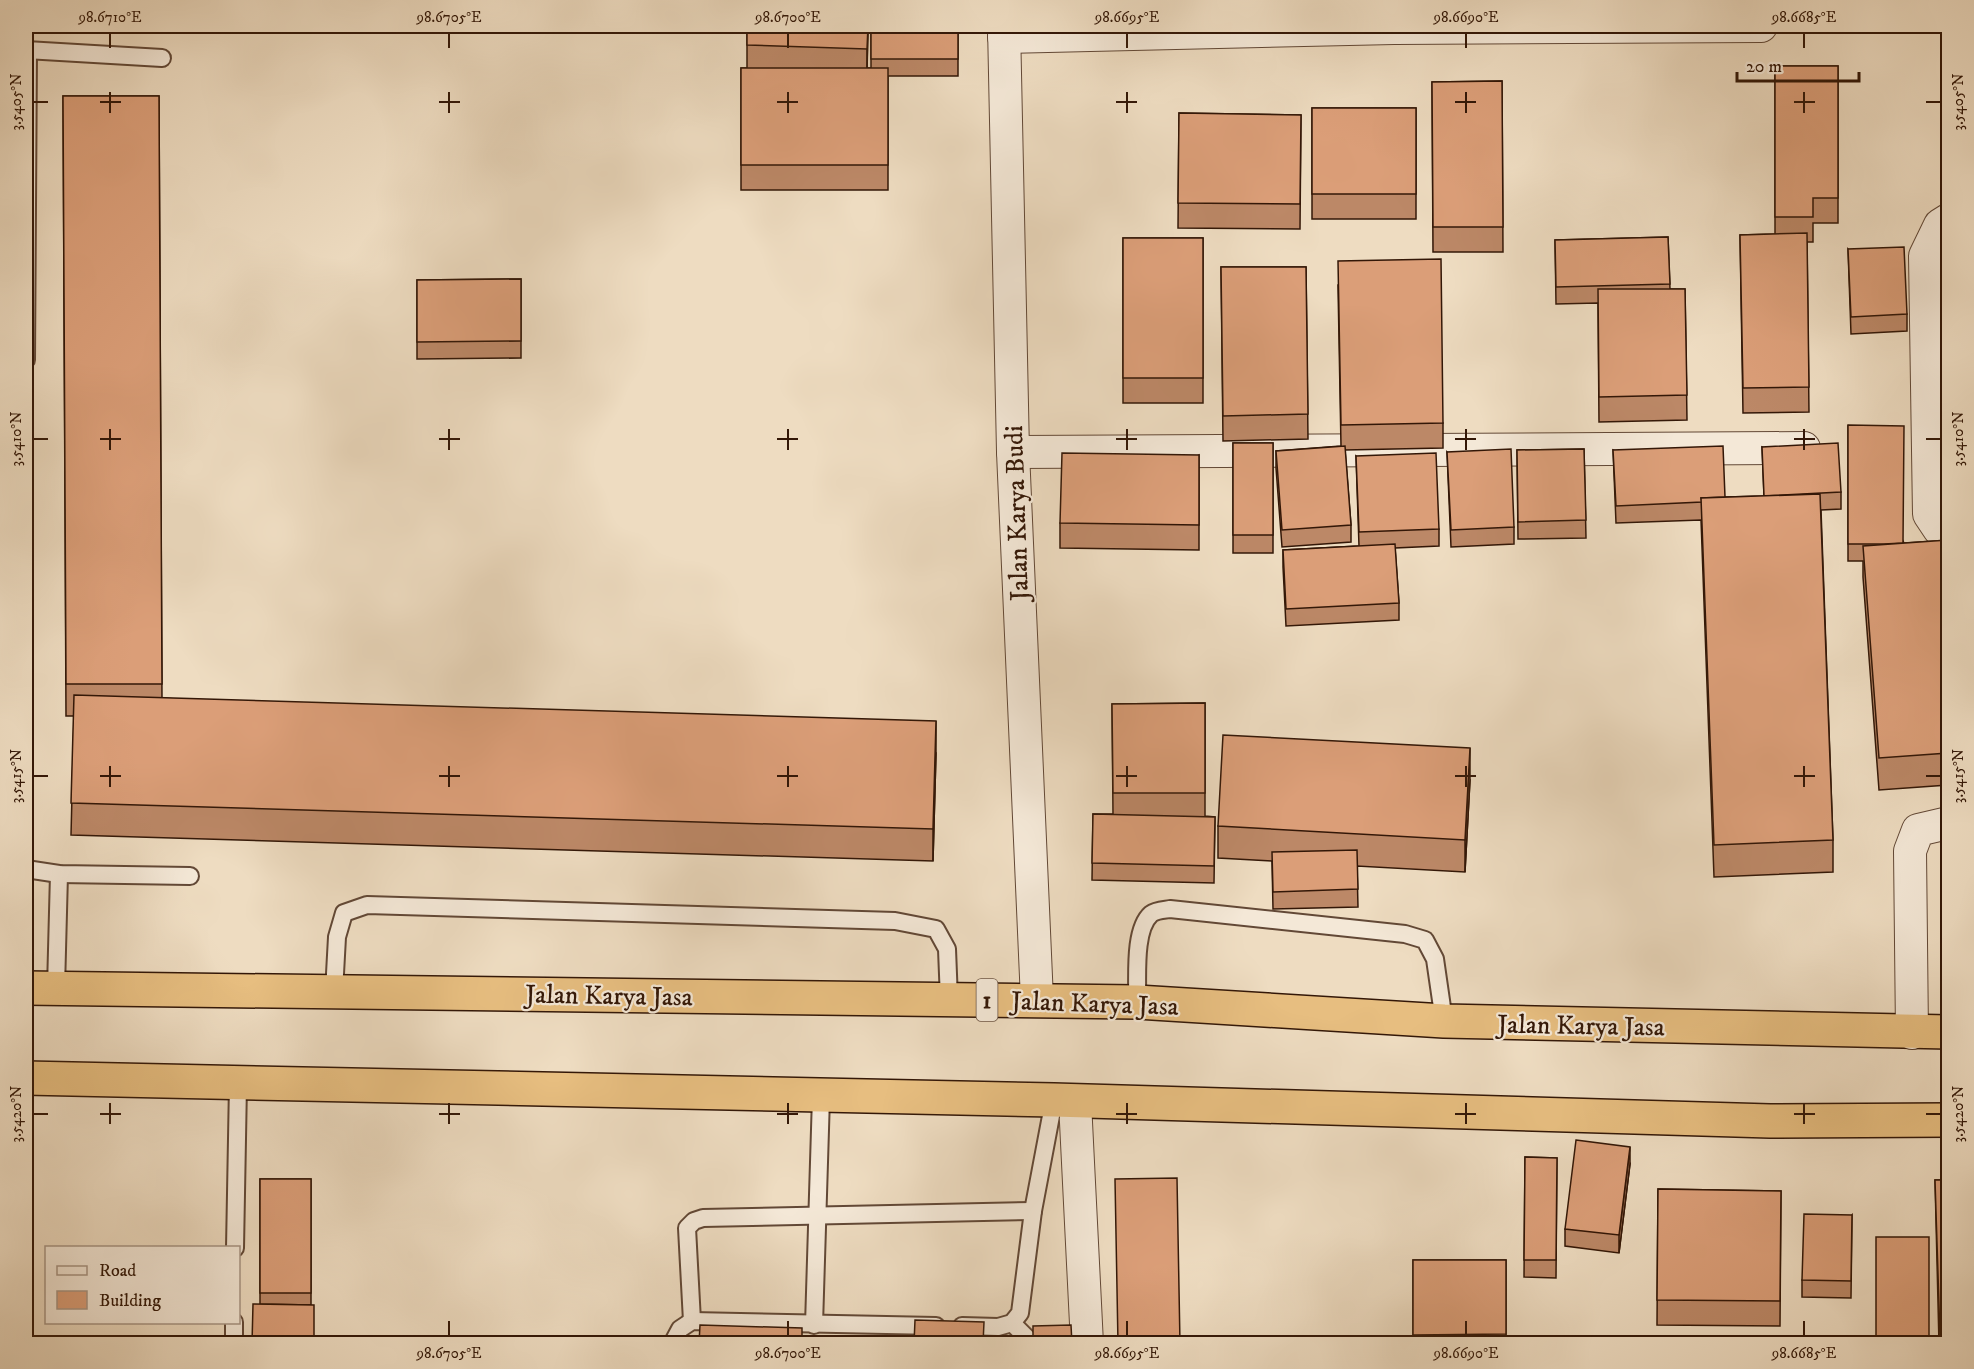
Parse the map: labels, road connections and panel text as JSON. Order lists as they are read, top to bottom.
{
  "streets": {
    "highway": ["Jalan Karya Jasa", "1"],
    "street": ["Jalan Karya Budi"]
  },
  "crossings": [
    ["Jalan Karya Budi", "Jalan Karya Jasa"]
  ],
  "legend": ["Road", "Building"],
  "scale_bar": "20 m",
  "coordinates": [
    "98.6710°E",
    "98.6705°E",
    "98.6700°E",
    "98.6695°E",
    "98.6690°E",
    "98.6685°E",
    "3.5405°N",
    "3.5410°N",
    "3.5415°N",
    "3.5420°N"
  ]
}
